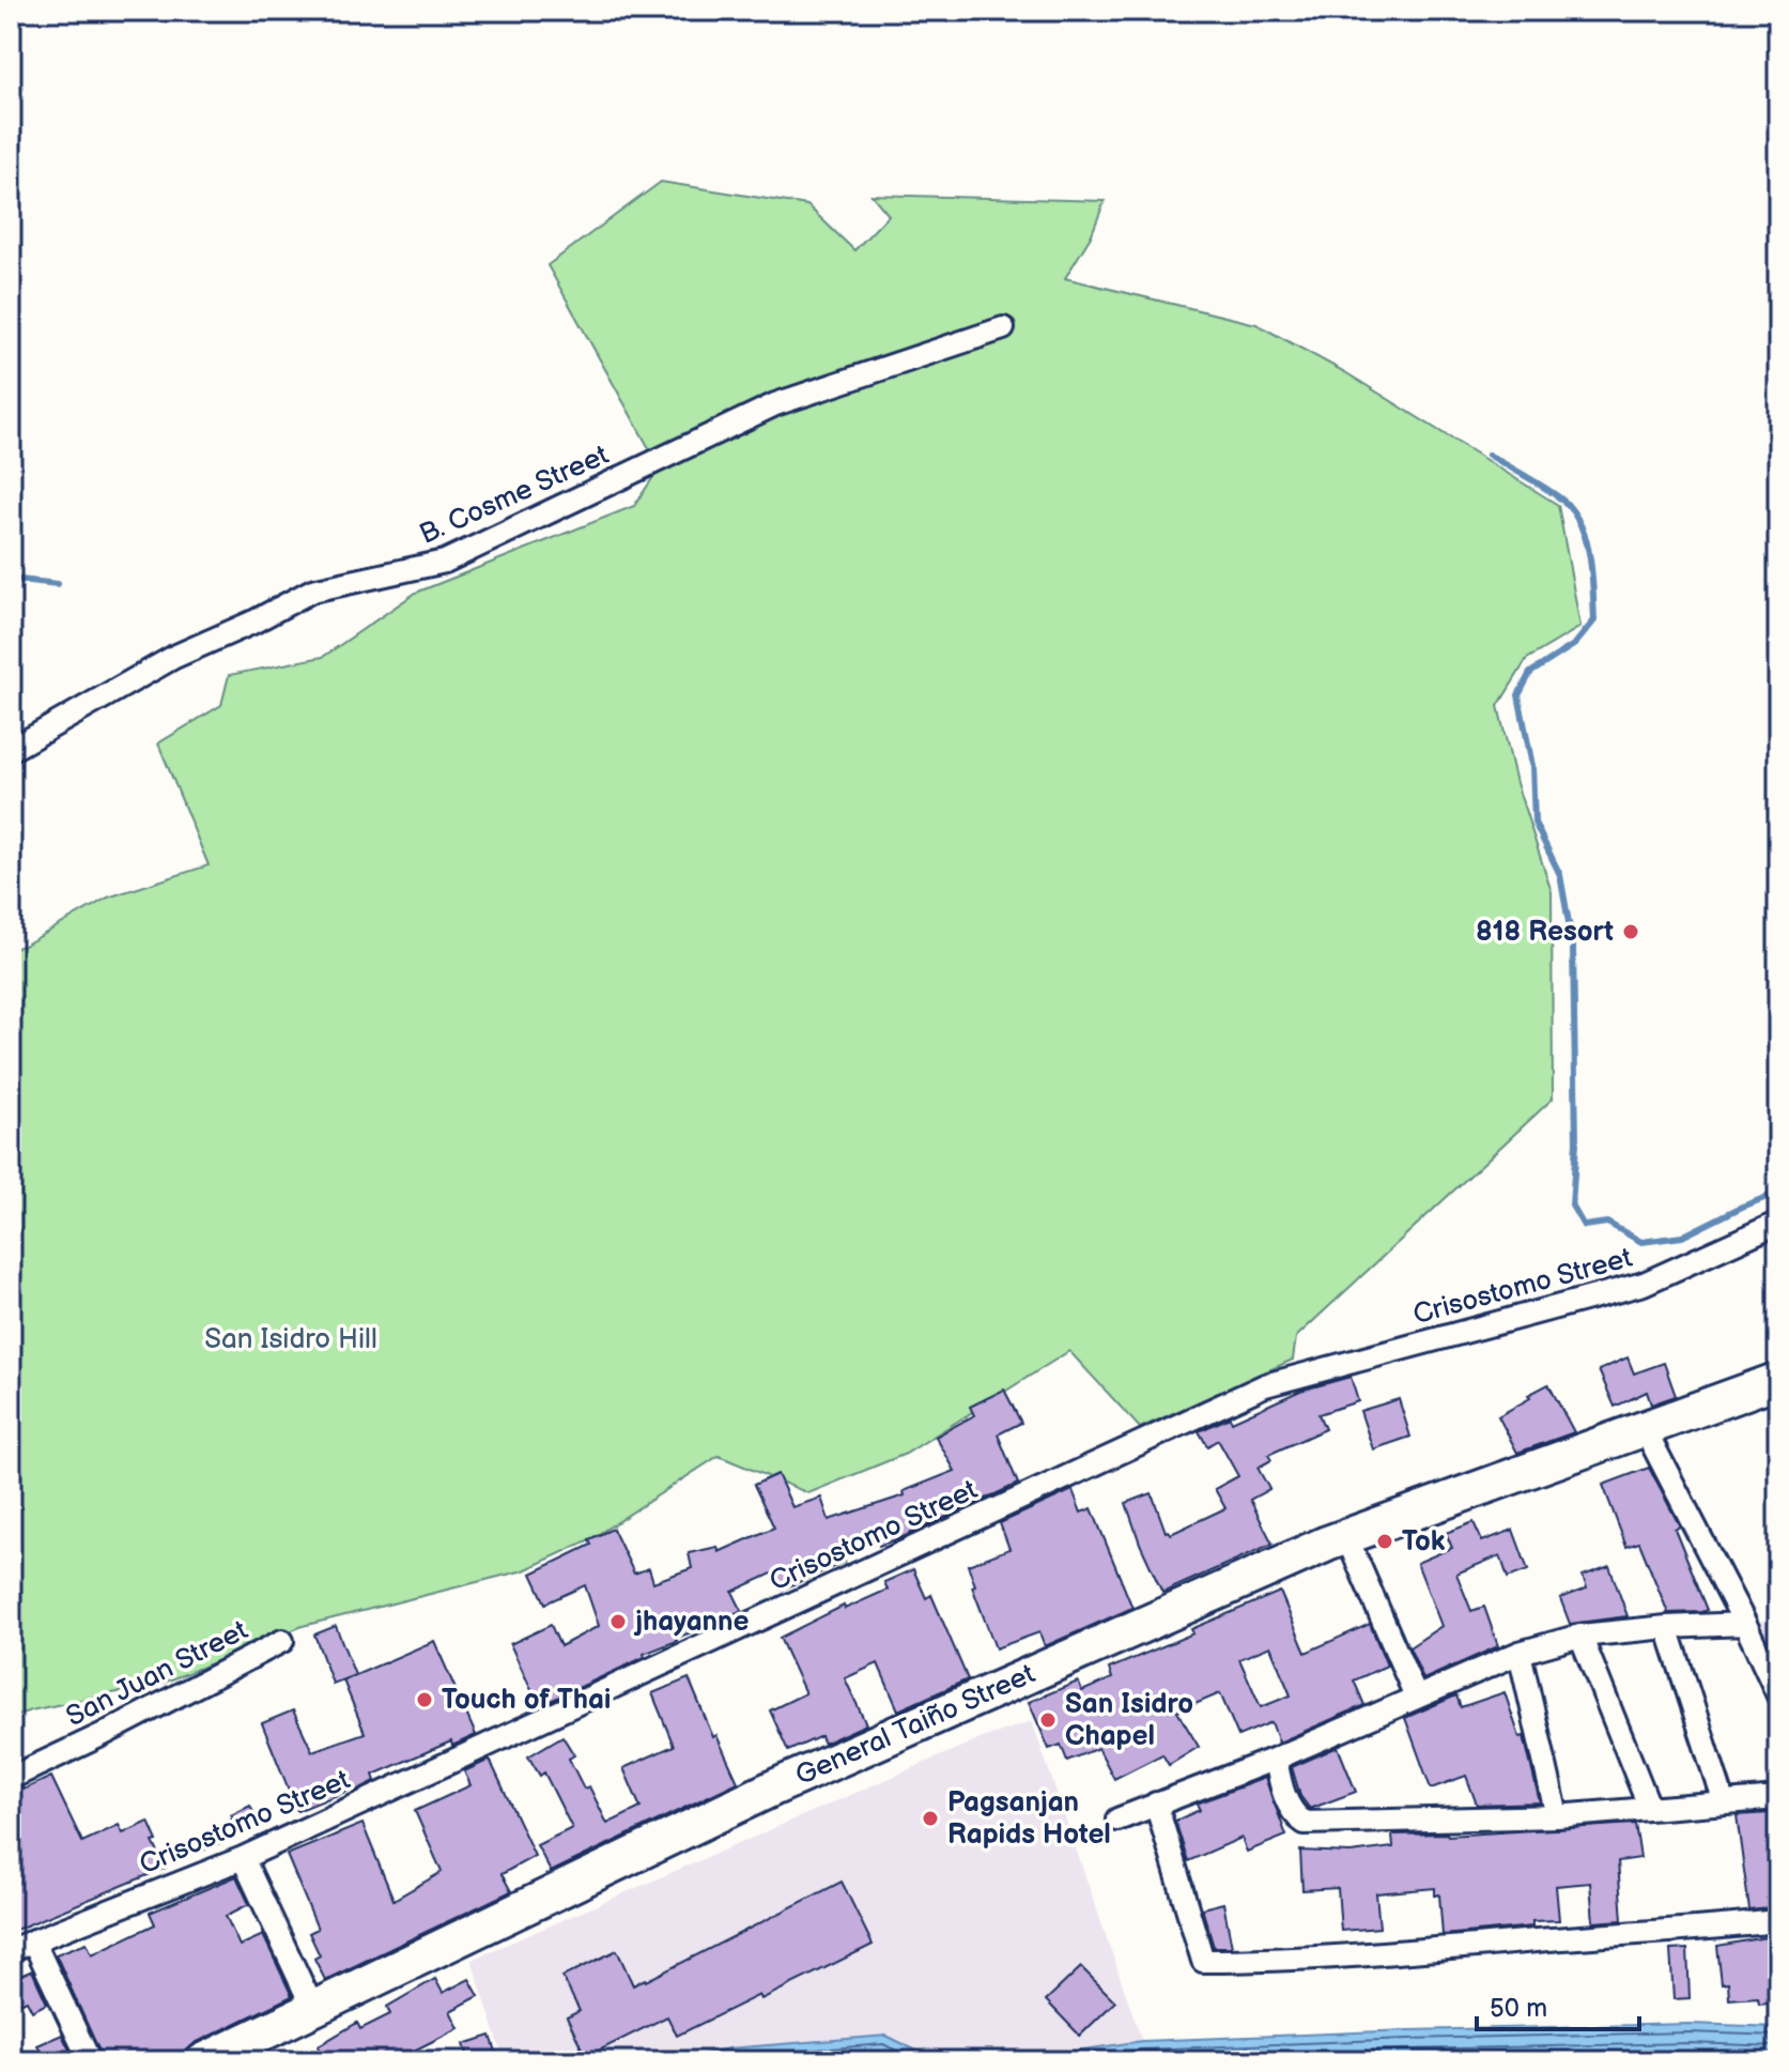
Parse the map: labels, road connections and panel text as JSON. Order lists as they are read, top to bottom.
{
  "streets": {
    "main road": ["General Taiño Street"],
    "street": ["B. Cosme Street", "Crisostomo Street", "San Juan Street"]
  },
  "parks": ["San Isidro Hill"],
  "places": [
    "818 Resort",
    "Tok",
    "jhayanne",
    "Touch of Thai",
    "San Isidro Chapel",
    "Pagsanjan Rapids Hotel"
  ],
  "scale_bar": "50 m"
}
